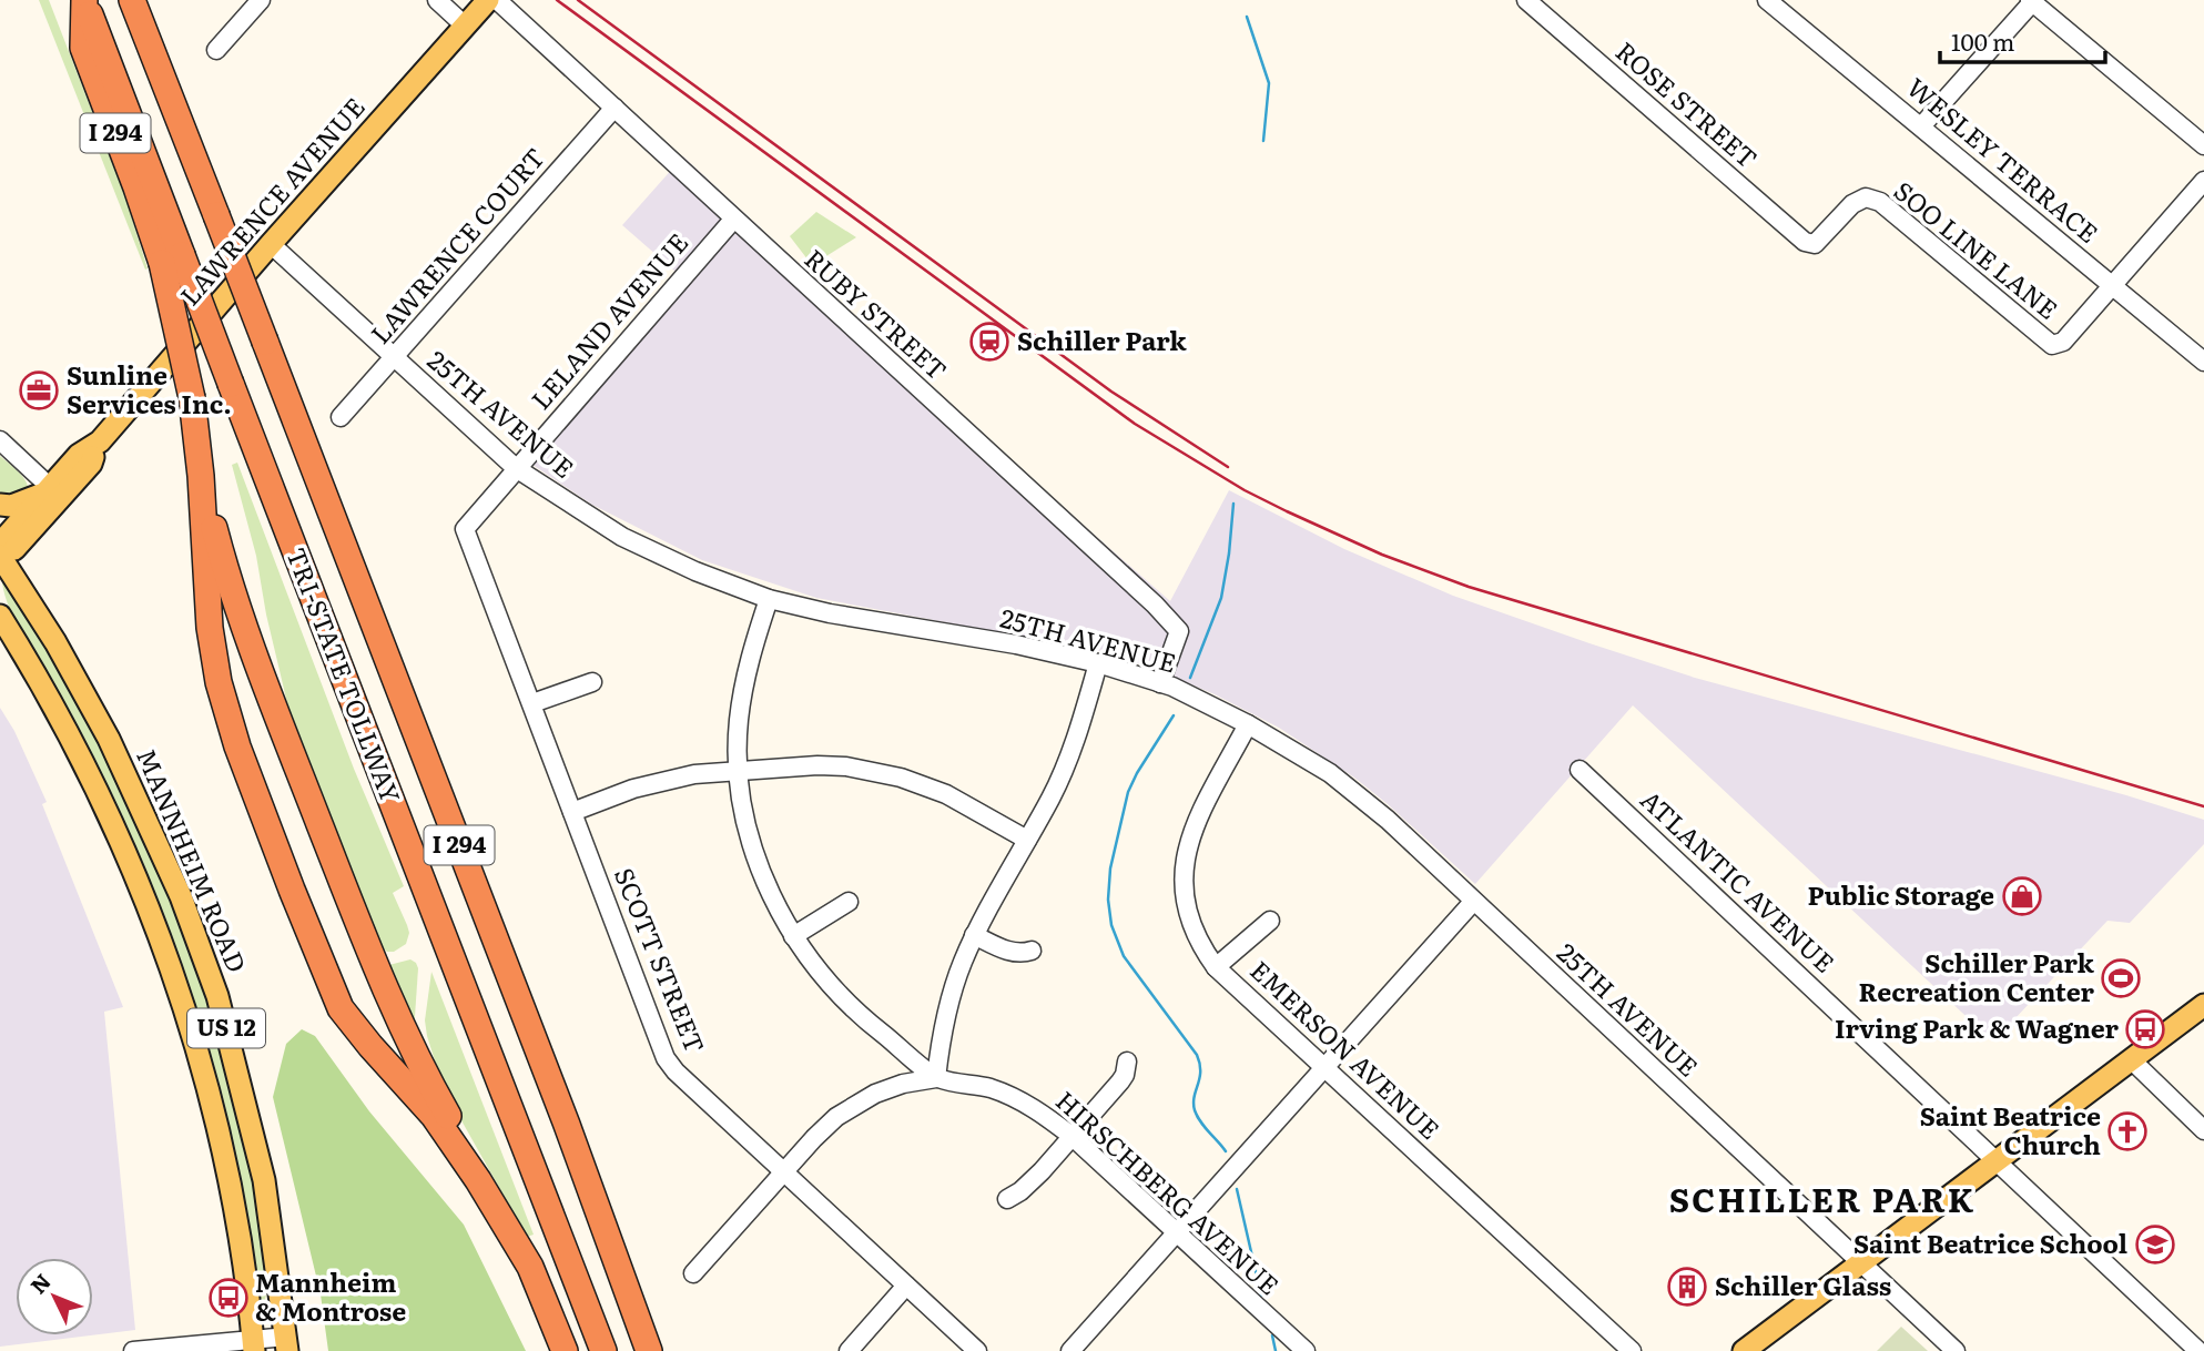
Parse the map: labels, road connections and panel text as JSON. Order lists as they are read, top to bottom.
{
  "streets": {
    "highway": ["I 294", "TRI-STATE TOLLWAY"],
    "main road": ["LAWRENCE AVENUE", "MANNHEIM ROAD", "US 12"],
    "street": [
      "ROSE STREET",
      "WESLEY TERRACE",
      "LAWRENCE COURT",
      "SOO LINE LANE",
      "RUBY STREET",
      "LELAND AVENUE",
      "25TH AVENUE",
      "ATLANTIC AVENUE",
      "SCOTT STREET",
      "EMERSON AVENUE",
      "HIRSCHBERG AVENUE"
    ]
  },
  "crossings": [
    ["ROSE STREET", "SOO LINE LANE"],
    ["I 294", "TRI-STATE TOLLWAY"],
    ["WESLEY TERRACE", "SOO LINE LANE"],
    ["LAWRENCE AVENUE", "25TH AVENUE"],
    ["LAWRENCE AVENUE", "MANNHEIM ROAD"],
    ["LAWRENCE COURT", "RUBY STREET"],
    ["LAWRENCE COURT", "25TH AVENUE"],
    ["RUBY STREET", "LELAND AVENUE"],
    ["RUBY STREET", "25TH AVENUE"],
    ["LELAND AVENUE", "25TH AVENUE"],
    ["LELAND AVENUE", "SCOTT STREET"],
    ["25TH AVENUE", "EMERSON AVENUE"],
    ["25TH AVENUE", "HIRSCHBERG AVENUE"]
  ],
  "districts": ["SCHILLER PARK"],
  "places": {
    "station": ["Schiller Park"],
    "office": ["Sunline Services Inc."],
    "shop": ["Public Storage"],
    "sports": ["Schiller Park Recreation Center"],
    "bus stop": ["Irving Park & Wagner", "Mannheim & Montrose"],
    "church": ["Saint Beatrice Church"],
    "school or university": ["Saint Beatrice School"],
    "building": ["Schiller Glass"]
  },
  "scale_bar": "100 m",
  "north": "top left"
}
